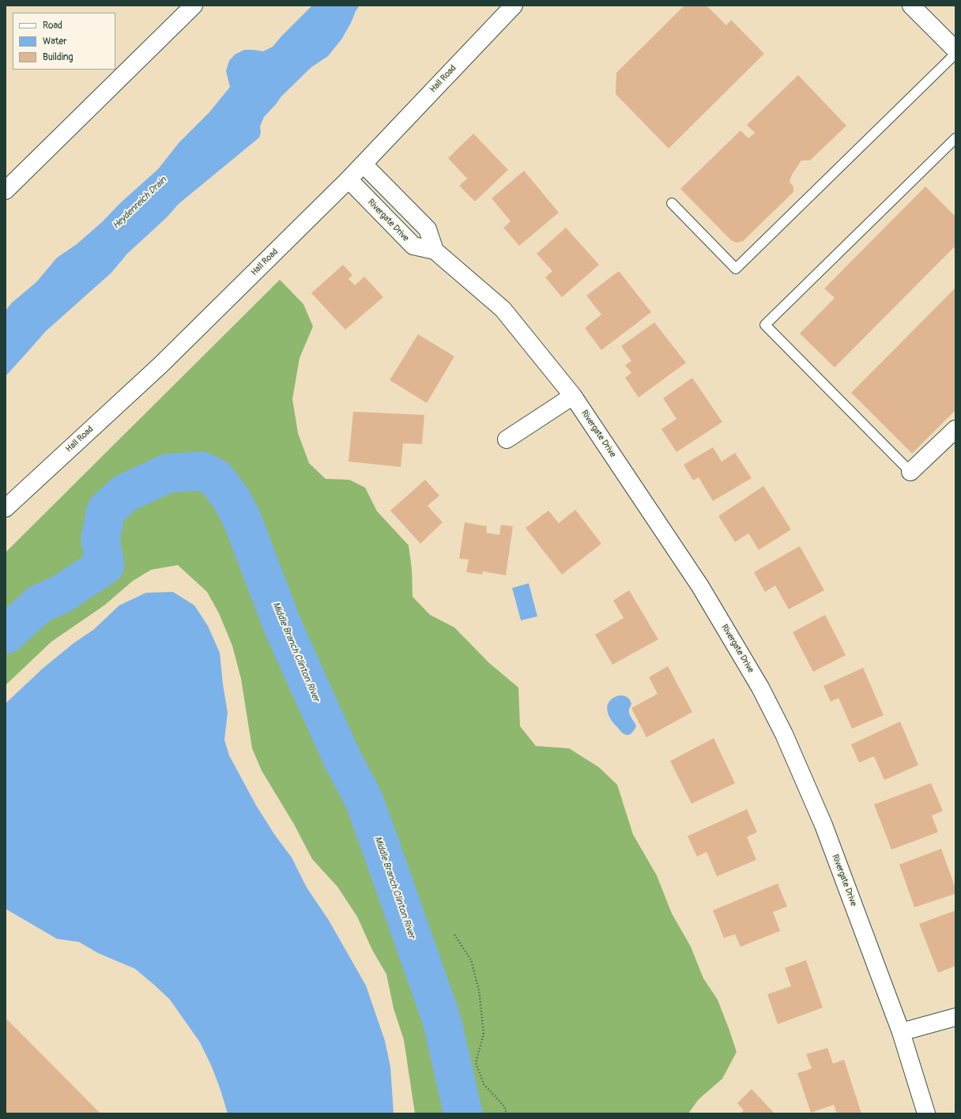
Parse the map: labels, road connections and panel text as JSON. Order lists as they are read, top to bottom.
{
  "streets": {
    "main road": ["Hall Road", "Rivergate Drive"]
  },
  "crossings": [
    ["Hall Road", "Rivergate Drive"]
  ],
  "water": ["Heydenreich Drain", "Middle Branch Clinton River"],
  "legend": ["Road", "Water", "Building"]
}
